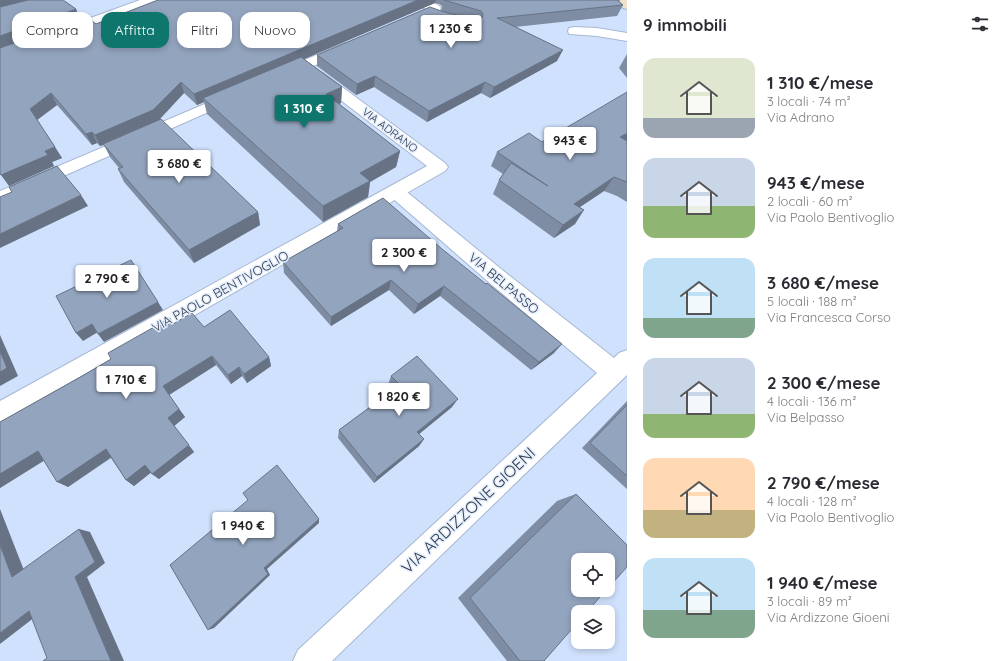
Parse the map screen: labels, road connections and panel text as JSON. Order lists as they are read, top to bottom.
{
  "streets": {
    "street": [
      "VIA ADRANO",
      "VIA BELPASSO",
      "VIA PAOLO BENTIVOGLIO",
      "VIA ARDIZZONE GIOENI"
    ]
  },
  "crossings": [
    ["VIA ADRANO", "VIA PAOLO BENTIVOGLIO"],
    ["VIA BELPASSO", "VIA PAOLO BENTIVOGLIO"],
    ["VIA BELPASSO", "VIA ARDIZZONE GIOENI"]
  ],
  "page": {
    "heading": "9 immobili",
    "chip": [
      "Compra",
      "Affitta",
      "Filtri",
      "Nuovo"
    ],
    "price": [
      "1 230 €",
      "1 310 €",
      "943 €",
      "3 680 €",
      "2 300 €",
      "2 790 €",
      "1 710 €",
      "1 820 €",
      "1 940 €"
    ],
    "list": [
      {
        "name": "1 310 €/mese",
        "note": "3 locali · 74 m² · Via Adrano"
      },
      {
        "name": "943 €/mese",
        "note": "2 locali · 60 m² · Via Paolo Bentivoglio"
      },
      {
        "name": "3 680 €/mese",
        "note": "5 locali · 188 m² · Via Francesca Corso"
      },
      {
        "name": "2 300 €/mese",
        "note": "4 locali · 136 m² · Via Belpasso"
      },
      {
        "name": "2 790 €/mese",
        "note": "4 locali · 128 m² · Via Paolo Bentivoglio"
      },
      {
        "name": "1 940 €/mese",
        "note": "3 locali · 89 m² · Via Ardizzone Gioeni"
      }
    ]
  }
}
